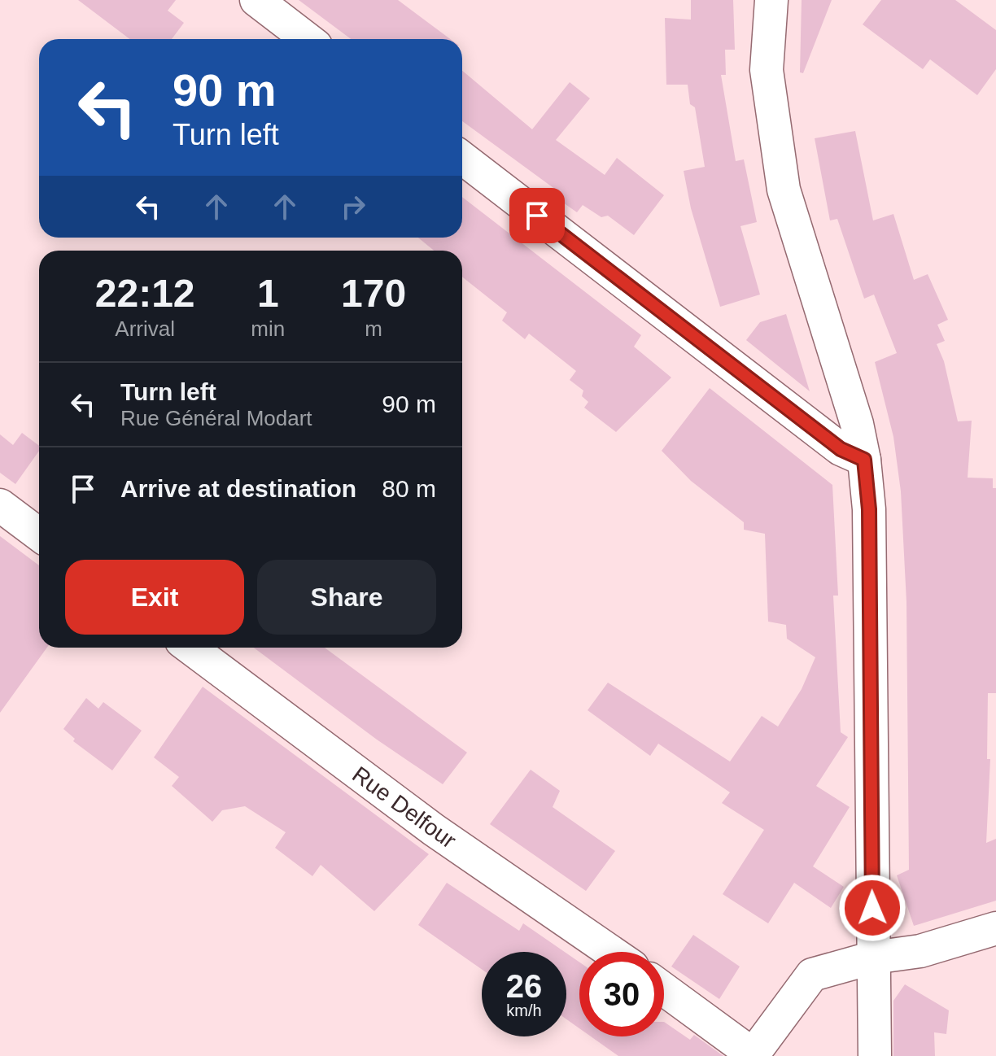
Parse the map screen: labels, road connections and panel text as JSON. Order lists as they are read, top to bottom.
{
  "streets": {
    "street": ["Rue Delfour"]
  },
  "page": {
    "turn": ["90 m", "Turn left"],
    "eta": [
      "22:12",
      "Arrival",
      "1",
      "min",
      "170",
      "m"
    ],
    "list": [
      {
        "name": "Turn left",
        "note": "Rue Général Modart",
        "value": "90 m"
      },
      {
        "name": "Arrive at destination",
        "value": "80 m"
      }
    ],
    "buttons": ["Exit", "Share"],
    "speed": "26 km/h",
    "limit": "30"
  }
}
